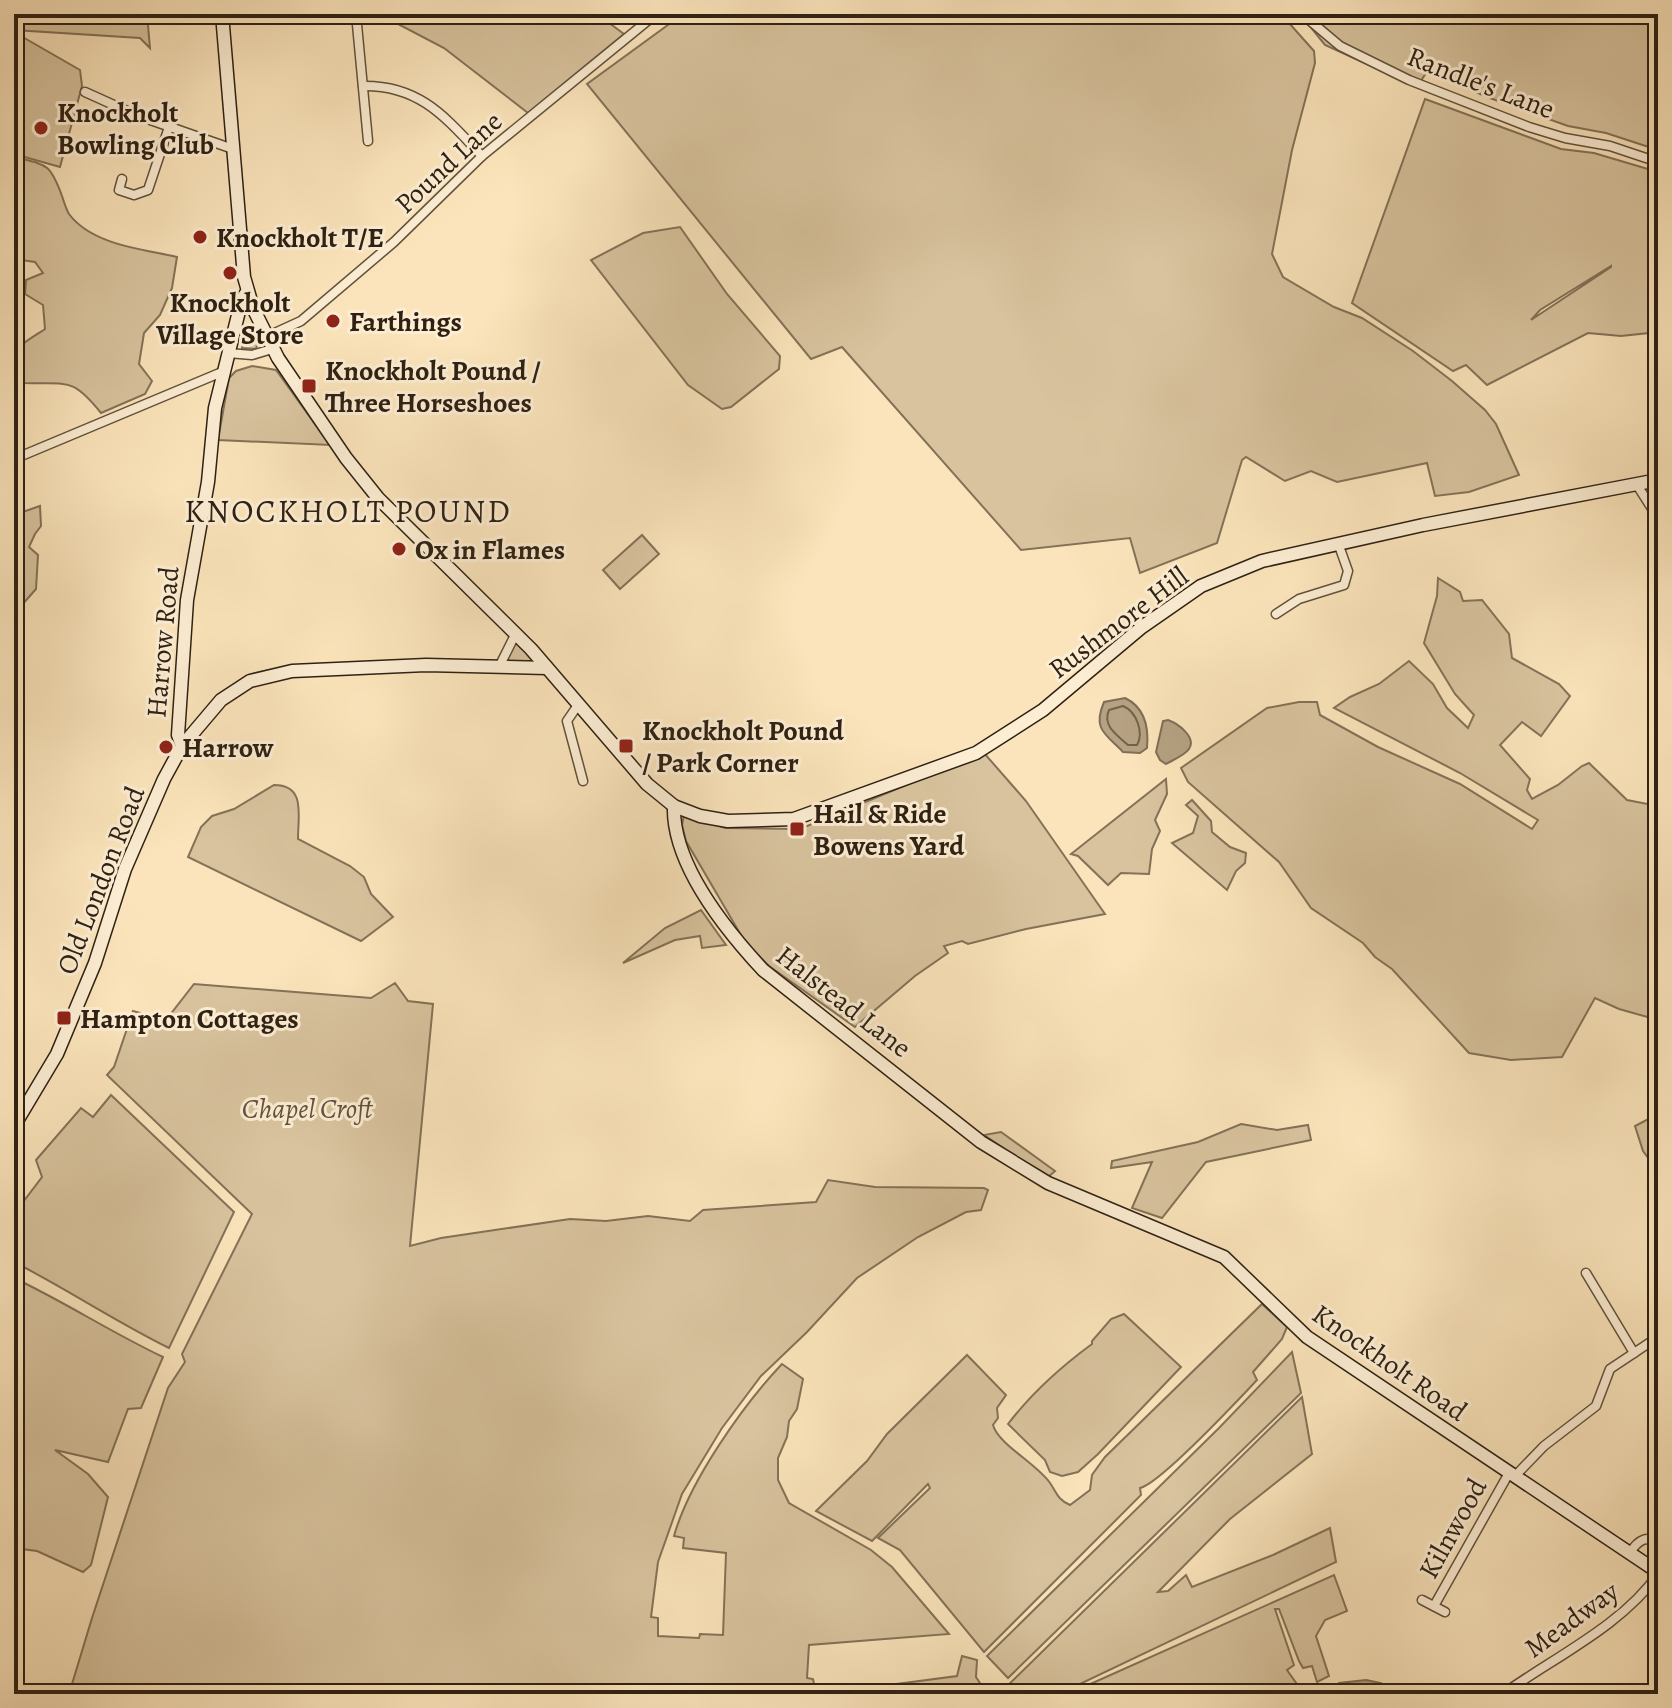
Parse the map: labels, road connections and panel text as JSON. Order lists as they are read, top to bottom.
{
  "streets": {
    "street": [
      "Randle's Lane",
      "Pound Lane",
      "Rushmore Hill",
      "Harrow Road",
      "Old London Road",
      "Halstead Lane",
      "Knockholt Road",
      "Kilnwood",
      "Meadway"
    ]
  },
  "crossings": [
    ["Pound Lane", "Harrow Road"],
    ["Rushmore Hill", "Halstead Lane"],
    ["Harrow Road", "Old London Road"],
    ["Halstead Lane", "Knockholt Road"],
    ["Knockholt Road", "Kilnwood"],
    ["Knockholt Road", "Meadway"]
  ],
  "districts": ["KNOCKHOLT POUND"],
  "parks": ["Chapel Croft"],
  "places": {
    "other": [
      "Knockholt Bowling Club",
      "Knockholt T/E",
      "Knockholt Village Store",
      "Farthings",
      "Ox in Flames",
      "Harrow"
    ],
    "transit": [
      "Knockholt Pound / Three Horseshoes",
      "Knockholt Pound / Park Corner",
      "Hail & Ride Bowens Yard",
      "Hampton Cottages"
    ]
  }
}
